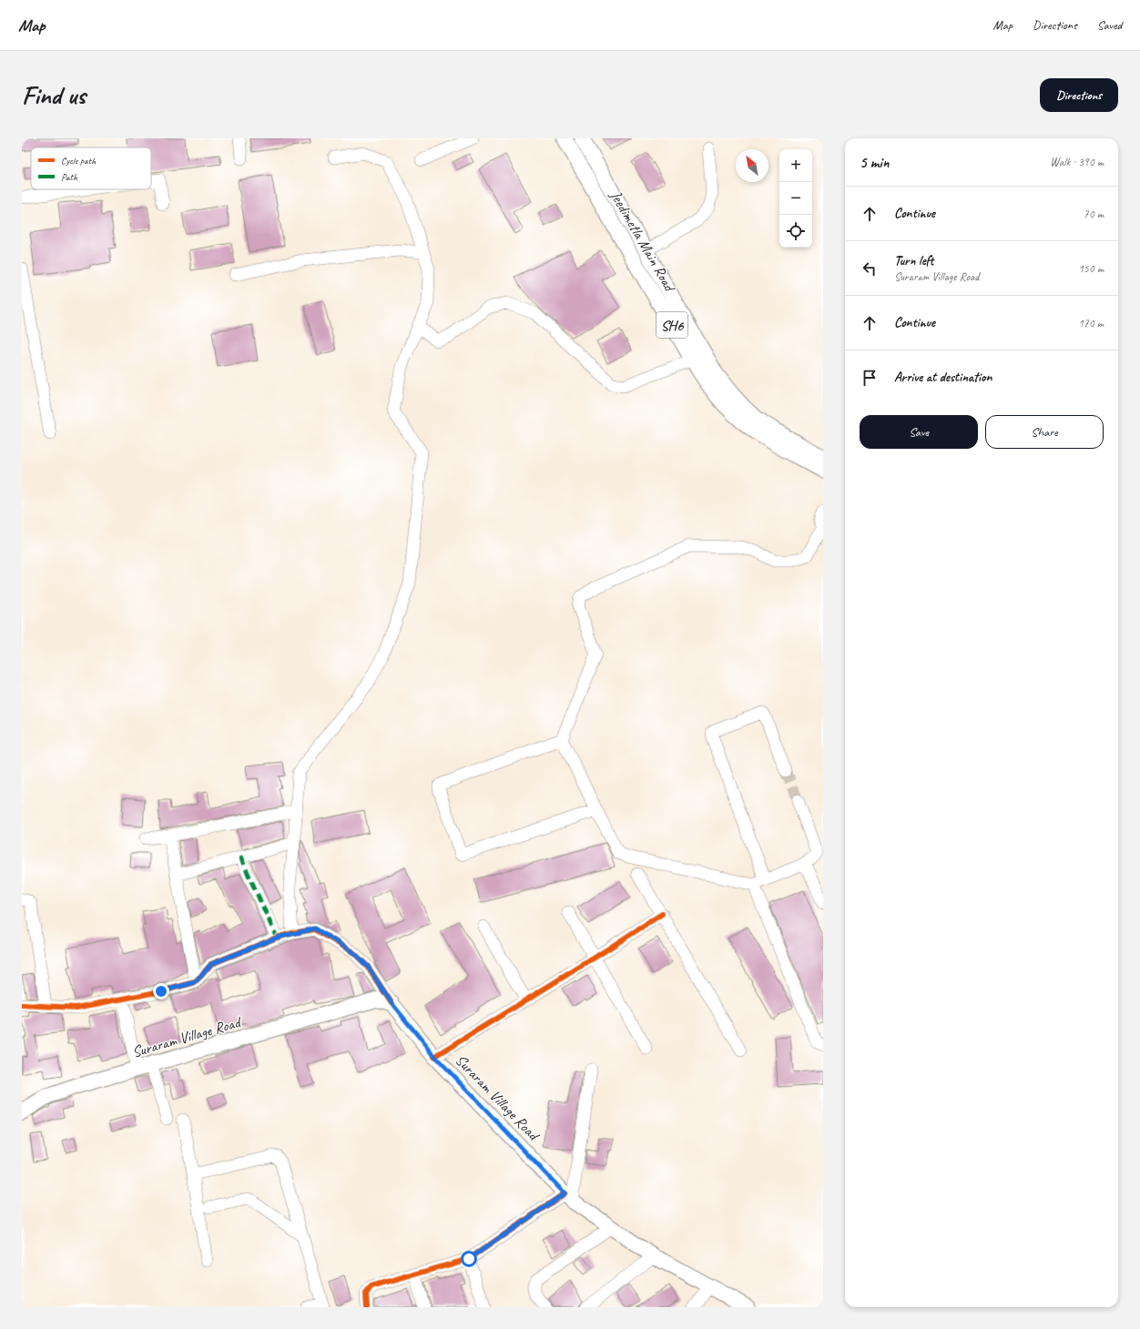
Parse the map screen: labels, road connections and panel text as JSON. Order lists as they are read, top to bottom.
{
  "streets": {
    "main road": ["Jeedimetla Main Road", "SH6", "Suraram Village Road"]
  },
  "legend": ["Cycle path", "Path"],
  "north": "top left",
  "page": {
    "header": "Map",
    "nav": ["Map", "Directions", "Saved"],
    "buttons": [
      "Directions",
      ["Save", "Share"]
    ],
    "title": "Find us",
    "heading": ["5 min", "Walk · 390 m"],
    "map_buttons": ["+", "−"],
    "list": [
      ["Continue", "70 m"],
      ["Turn left", "Suraram Village Road", "150 m"],
      ["Continue", "170 m"],
      "Arrive at destination"
    ]
  }
}
